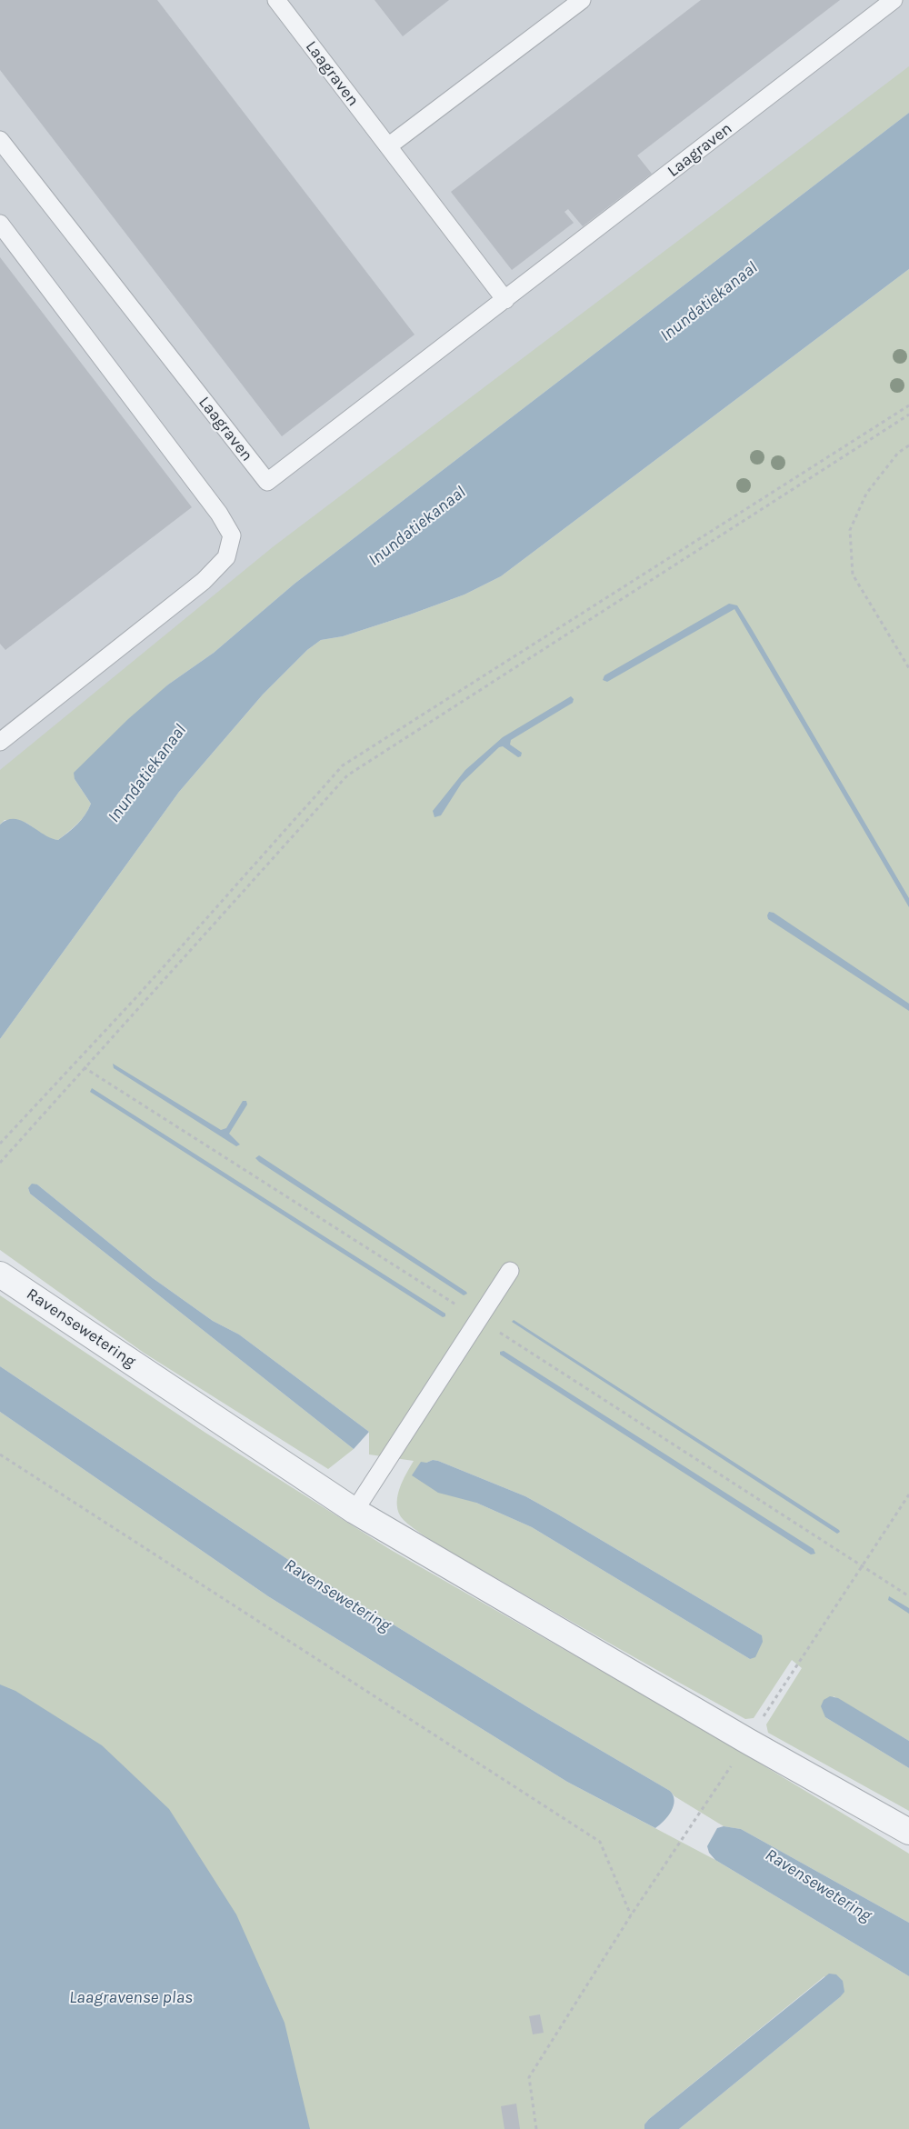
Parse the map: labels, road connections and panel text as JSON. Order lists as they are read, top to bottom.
{
  "streets": {
    "street": ["Ravensewetering"],
    "lane": ["Laagraven"]
  },
  "water": ["Inundatiekanaal", "Ravensewetering", "Laagravense plas"]
}
